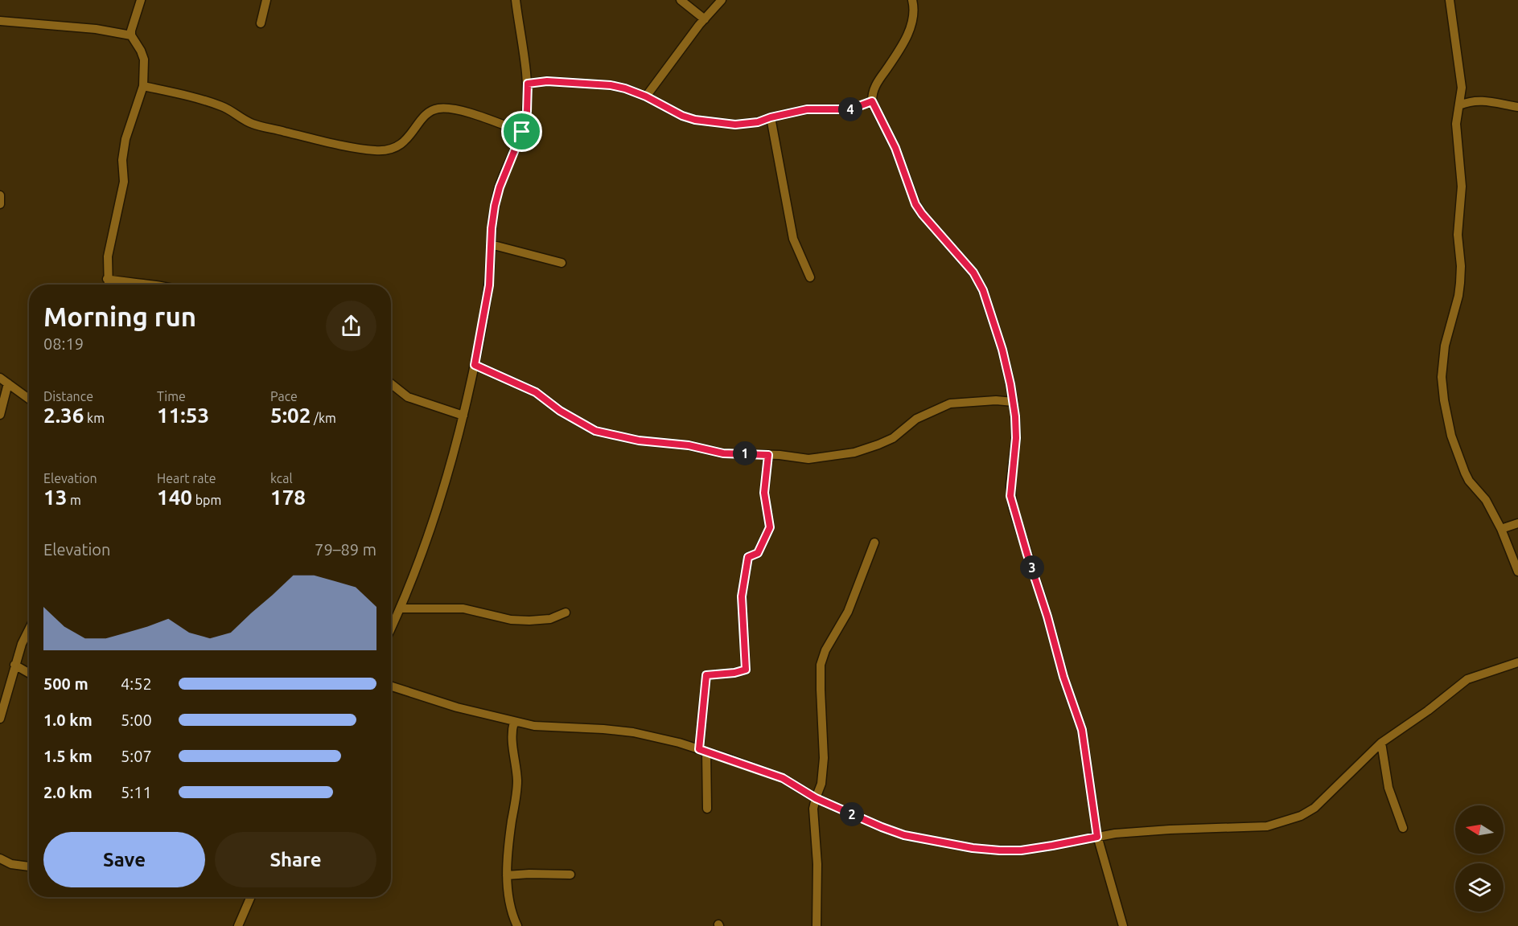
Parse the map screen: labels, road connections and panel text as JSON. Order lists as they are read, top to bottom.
{
  "north": "left",
  "page": {
    "pins": [
      "4",
      "1",
      "3",
      "2"
    ],
    "heading": ["Morning run", "08:19"],
    "stats": [
      ["Distance", "2.36 km"],
      ["Time", "11:53"],
      ["Pace", "5:02 /km"],
      ["Elevation", "13 m"],
      ["Heart rate", "140 bpm"],
      ["kcal", "178"]
    ],
    "chart": ["Elevation", "79–89 m"],
    "list": [
      {
        "name": "500 m",
        "note": "4:52"
      },
      {
        "name": "1.0 km",
        "note": "5:00"
      },
      {
        "name": "1.5 km",
        "note": "5:07"
      },
      {
        "name": "2.0 km",
        "note": "5:11"
      }
    ],
    "buttons": ["Save", "Share"]
  }
}
